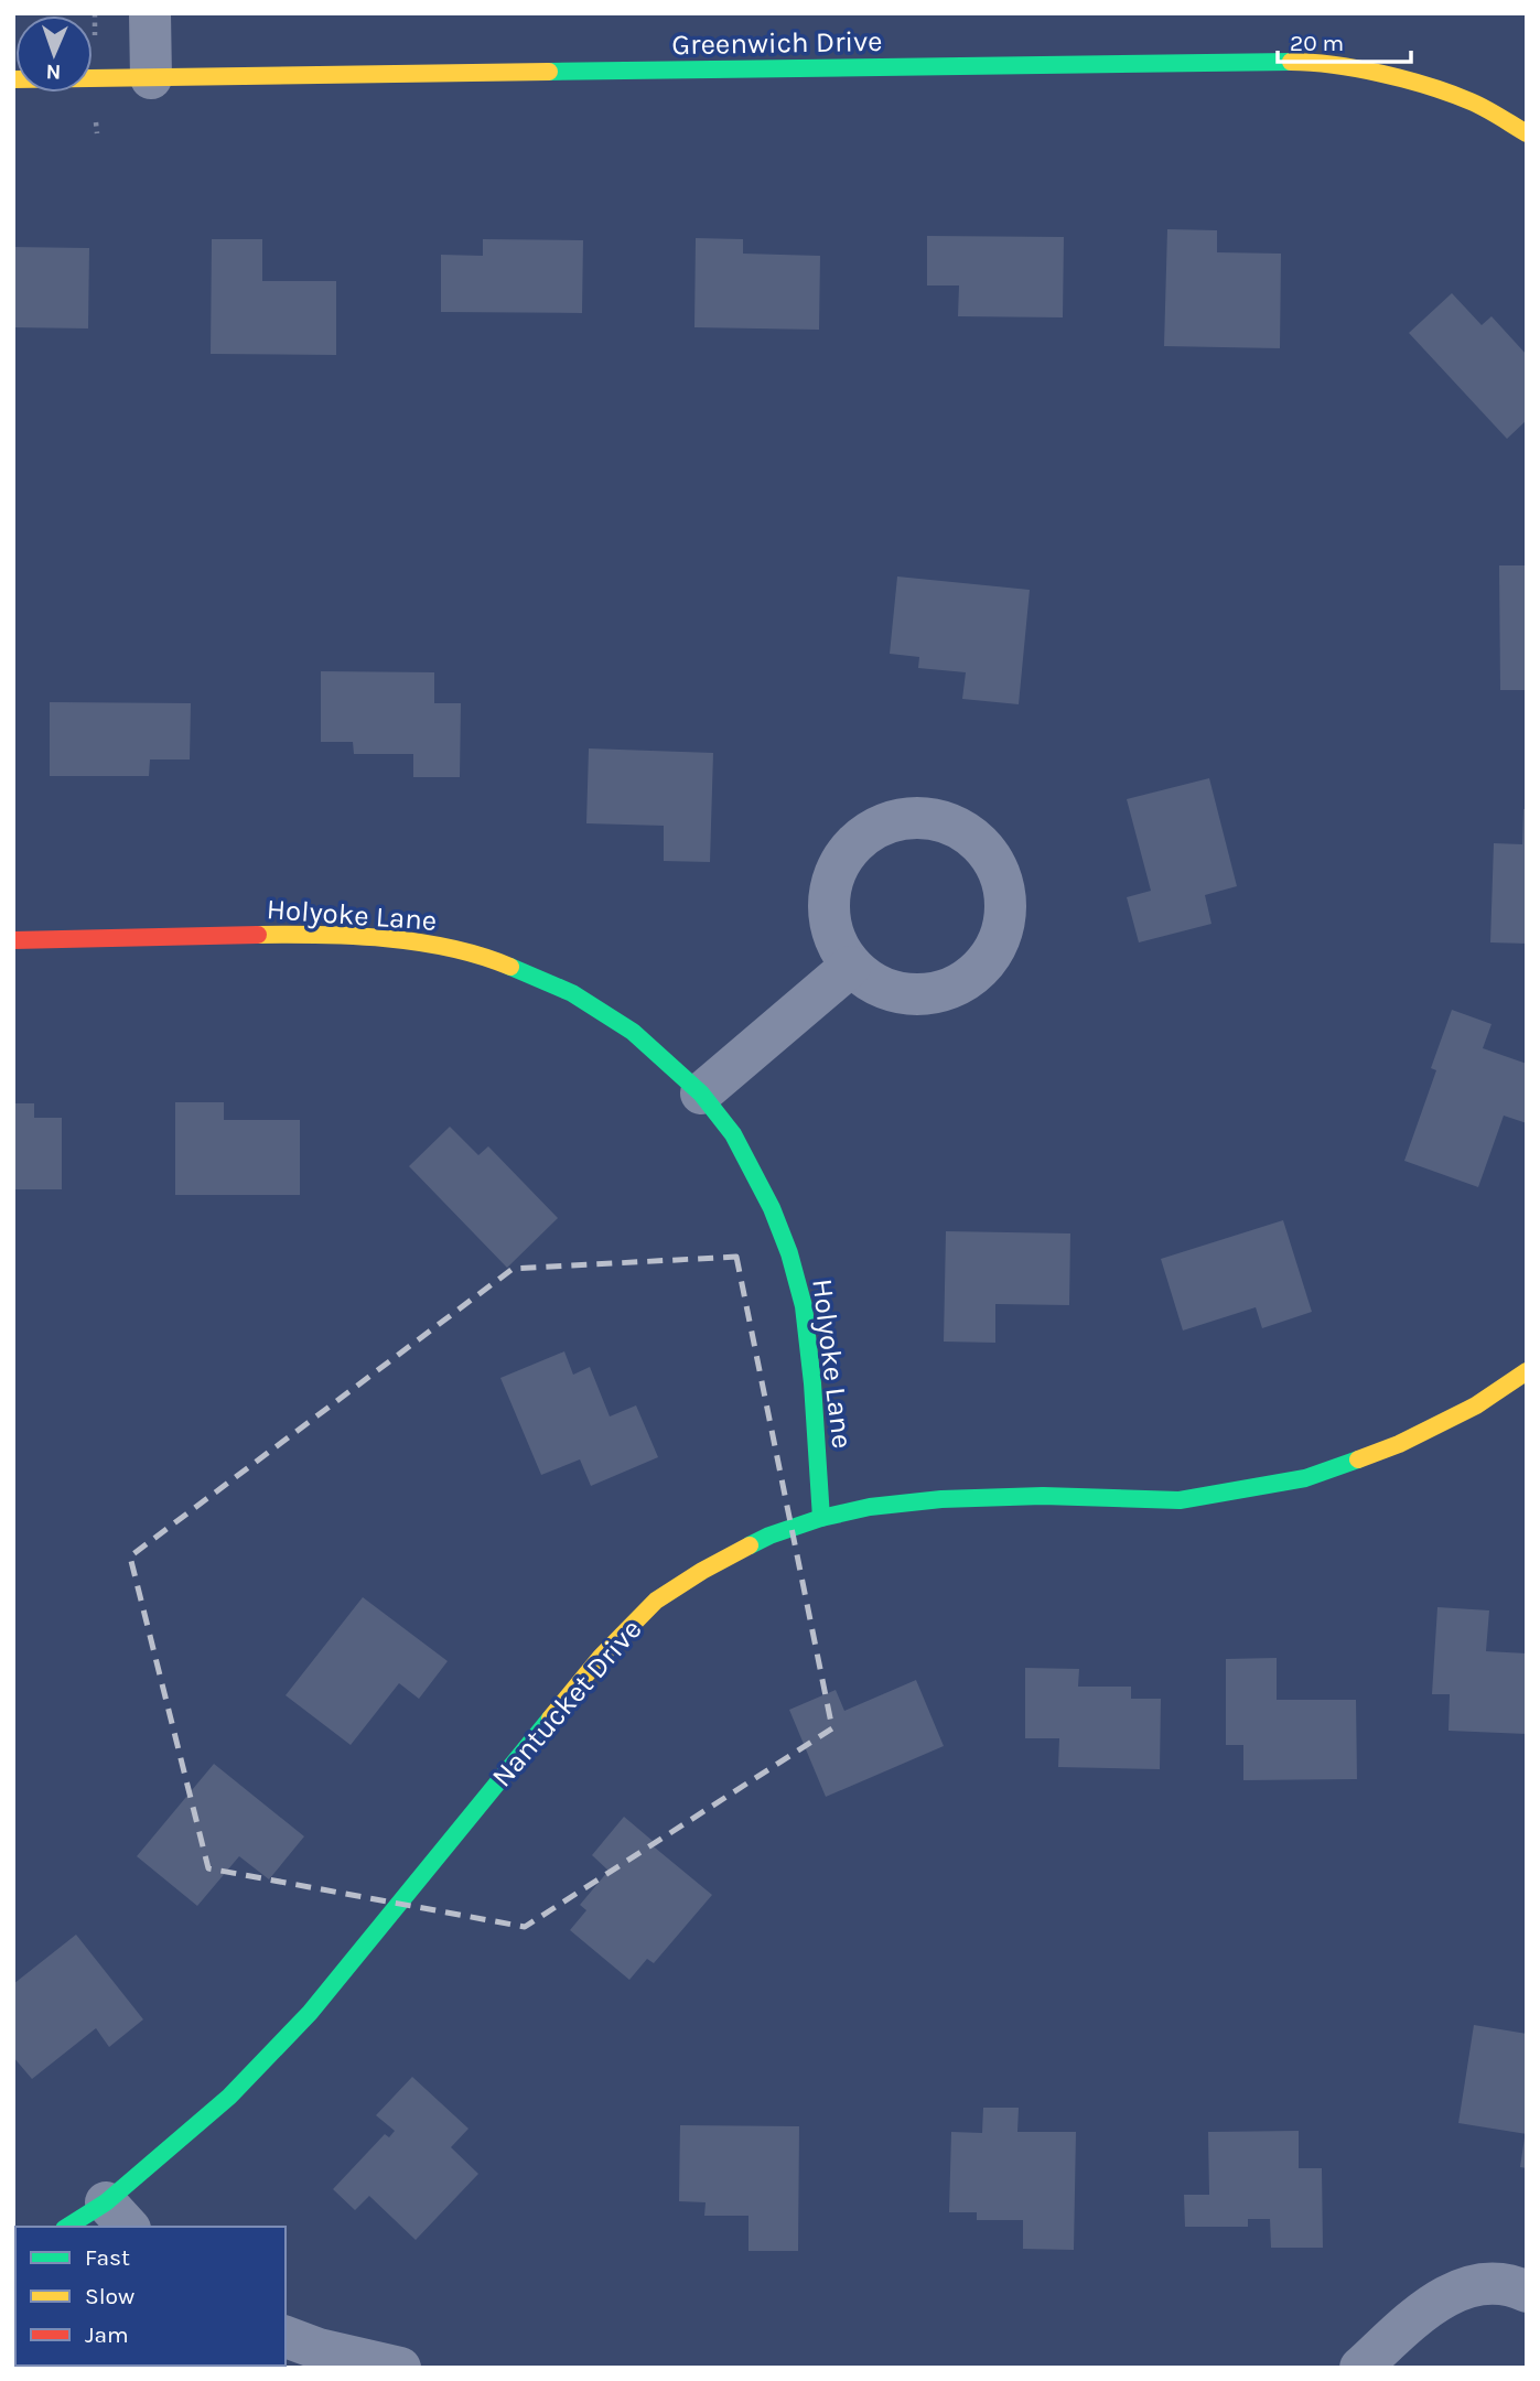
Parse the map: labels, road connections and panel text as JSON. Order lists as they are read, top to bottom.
{
  "streets": {
    "street": ["Greenwich Drive", "Holyoke Lane", "Nantucket Drive"]
  },
  "crossings": [
    ["Holyoke Lane", "Nantucket Drive"]
  ],
  "legend": ["Fast", "Slow", "Jam"],
  "scale_bar": "20 m",
  "north": "bottom"
}
